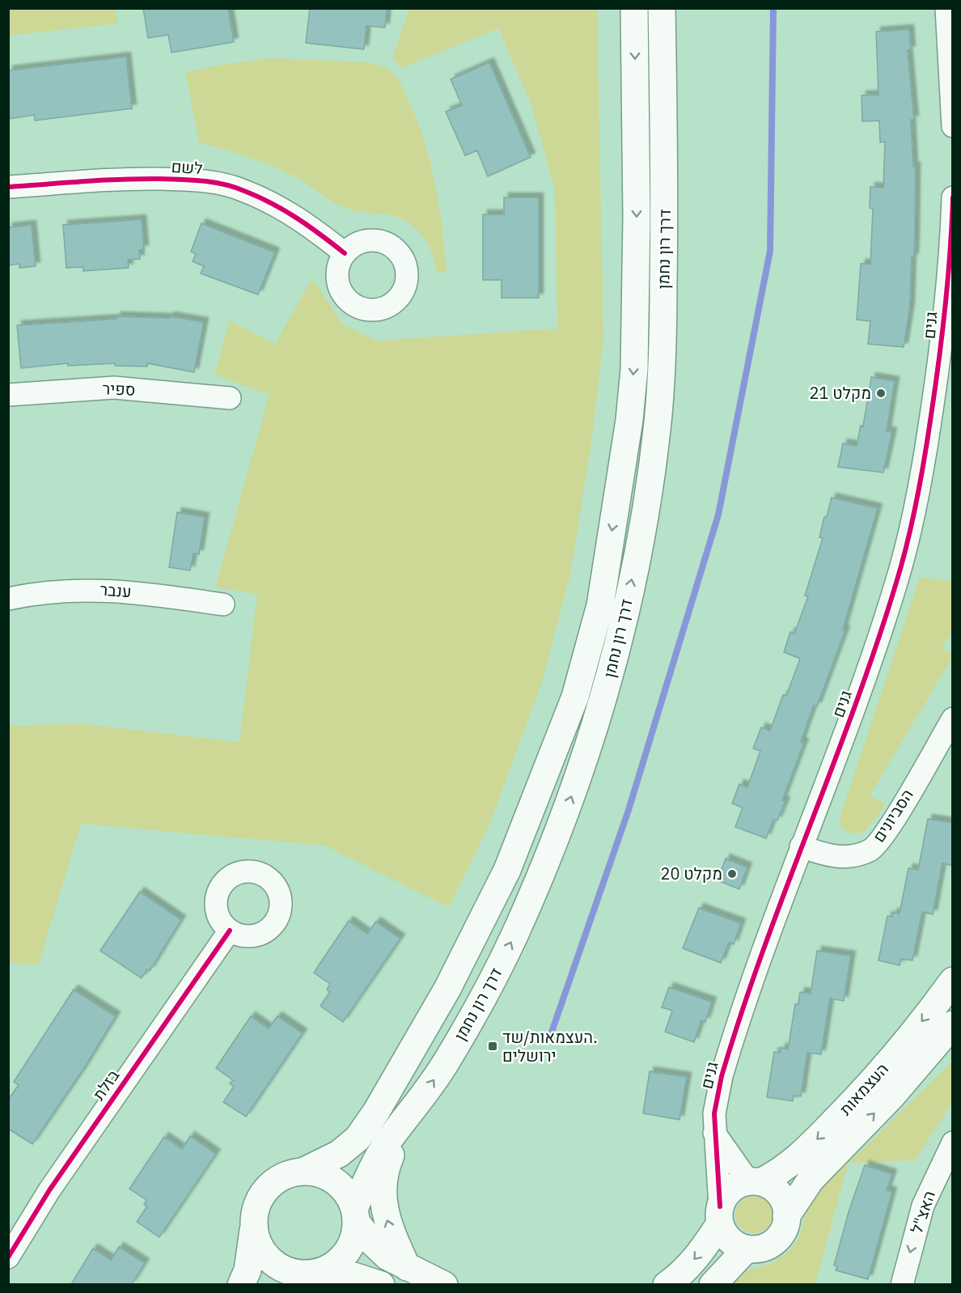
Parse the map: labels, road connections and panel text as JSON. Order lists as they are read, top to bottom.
{
  "streets": {
    "main road": ["דרך רון נחמן", "העצמאות"],
    "street": [
      "לשם",
      "גנים",
      "ספיר",
      "ענבר",
      "הסביונים",
      "בזלת",
      "האצ\"ל"
    ]
  },
  "crossings": [
    ["גנים", "הסביונים"],
    ["גנים", "העצמאות"]
  ],
  "one_way": ["האצ\"ל"],
  "places": {
    "other": ["מקלט 21", "מקלט 20"],
    "transit": ["העצמאות/שד. ירושלים"]
  }
}
